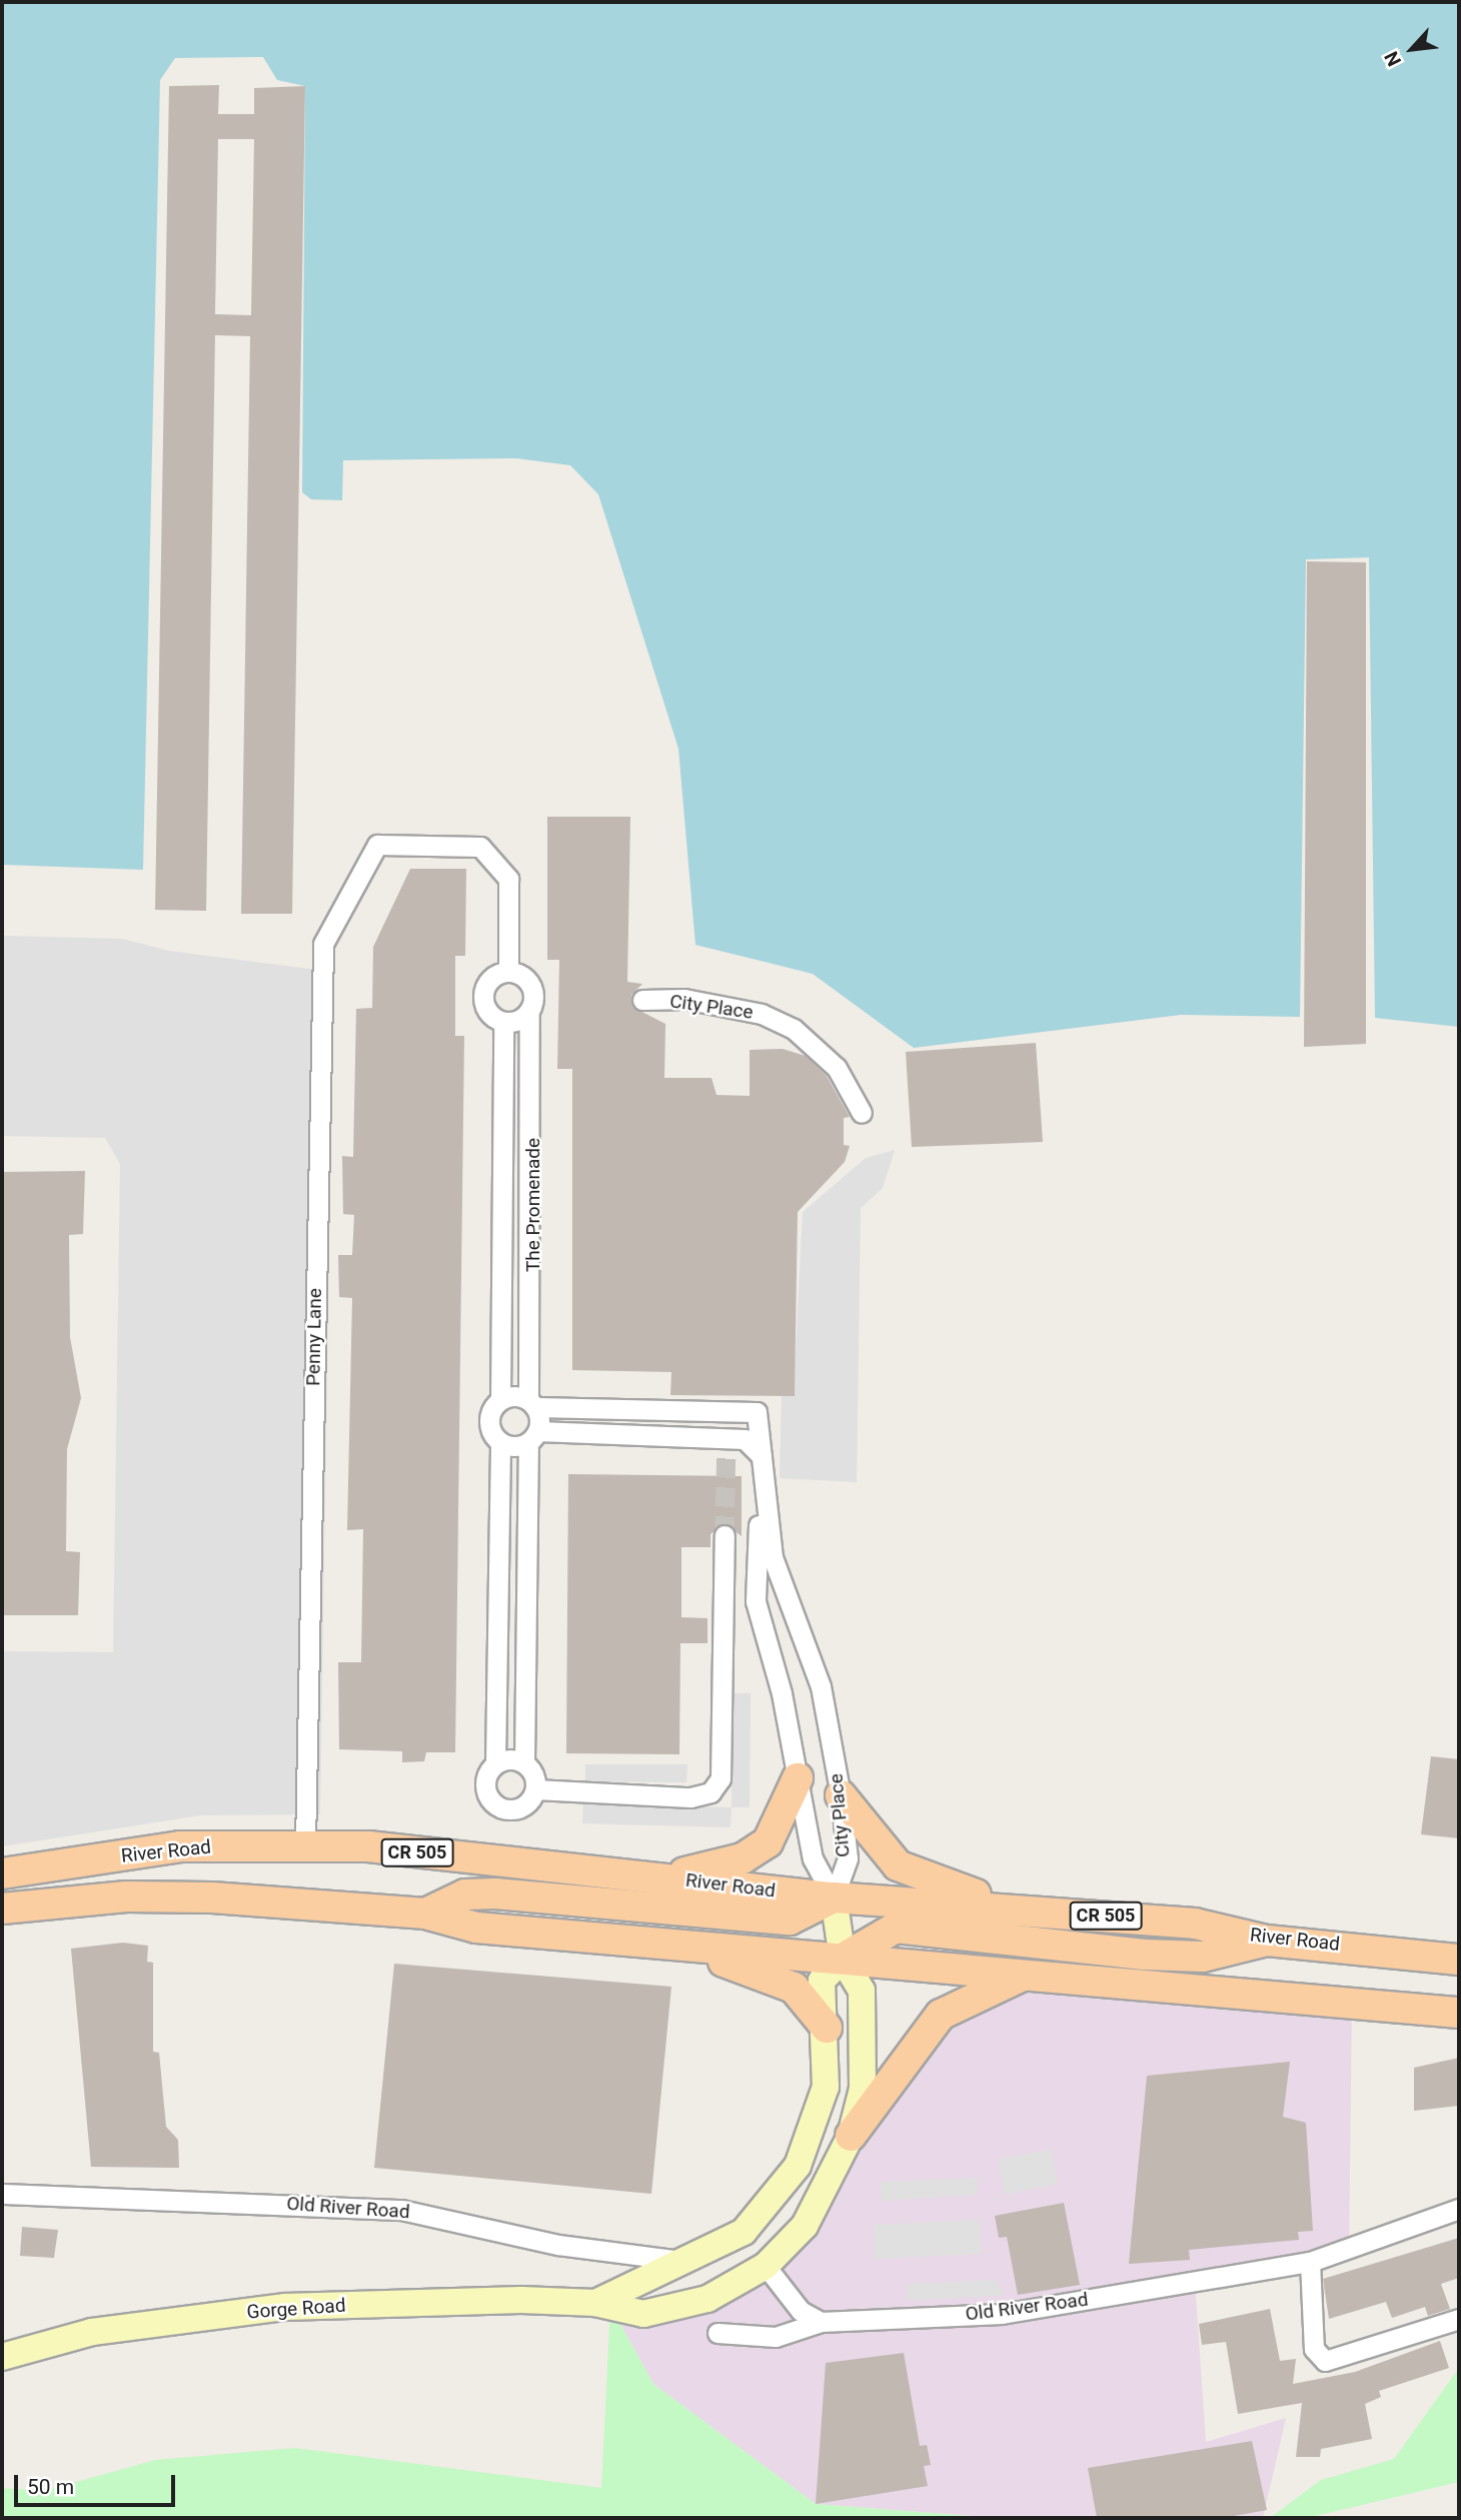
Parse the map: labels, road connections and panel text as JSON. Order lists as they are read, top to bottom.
{
  "streets": {
    "main road": ["River Road", "CR 505", "Gorge Road"],
    "street": [
      "City Place",
      "The Promenade",
      "Penny Lane",
      "Old River Road"
    ]
  },
  "crossings": [
    ["City Place", "The Promenade"],
    ["City Place", "River Road"],
    ["City Place", "Gorge Road"],
    ["The Promenade", "Penny Lane"],
    ["Penny Lane", "River Road"],
    ["River Road", "Gorge Road"]
  ],
  "scale_bar": "50 m",
  "north": "bottom left"
}
